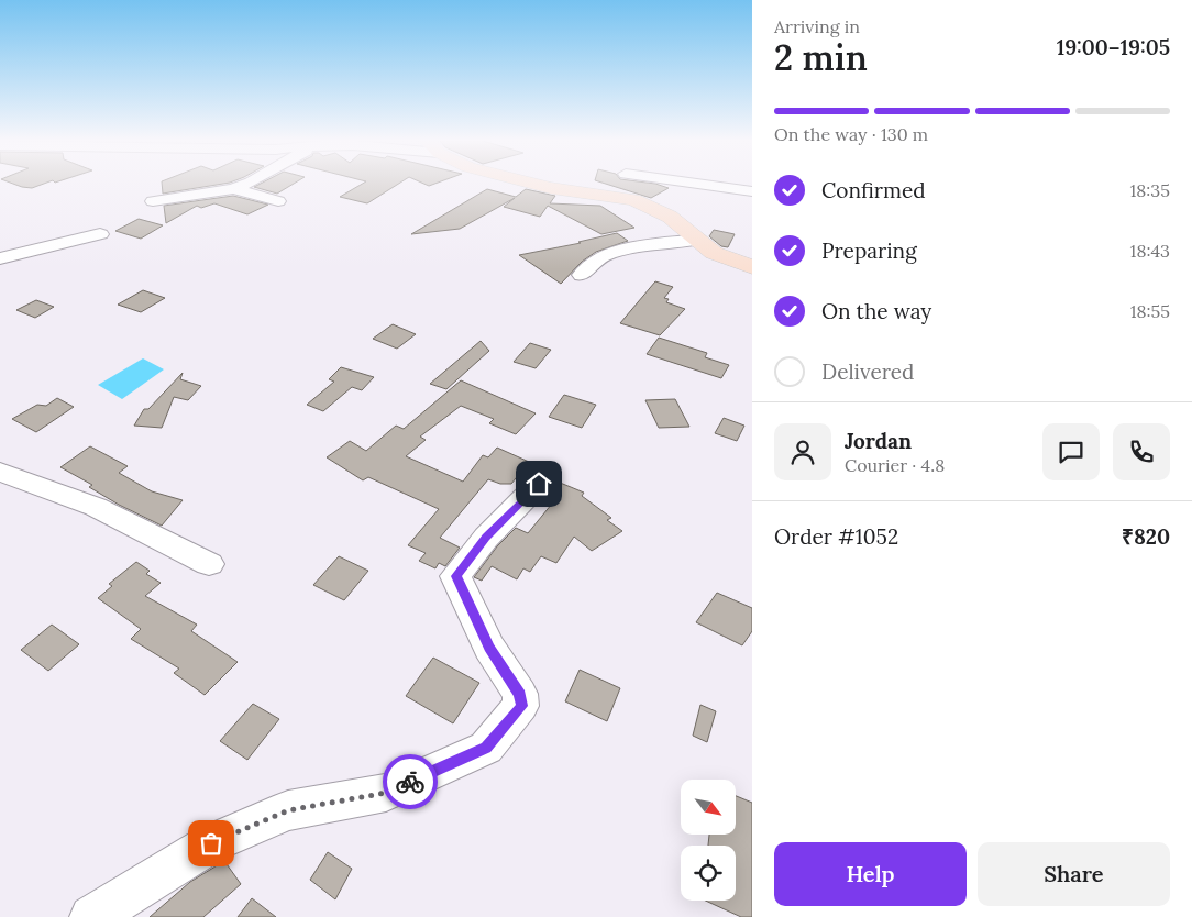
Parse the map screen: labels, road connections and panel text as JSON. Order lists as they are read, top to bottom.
{
  "north": "bottom right",
  "page": {
    "heading": ["2 min", "Arriving in", "19:00–19:05"],
    "panel": [
      "Jordan",
      "Courier · 4.8",
      "Order #1052",
      "₹820"
    ],
    "bar": "On the way · 130 m",
    "list": [
      ["Confirmed", "18:35"],
      ["Preparing", "18:43"],
      ["On the way", "18:55"],
      "Delivered"
    ],
    "buttons": ["Help", "Share"]
  }
}
